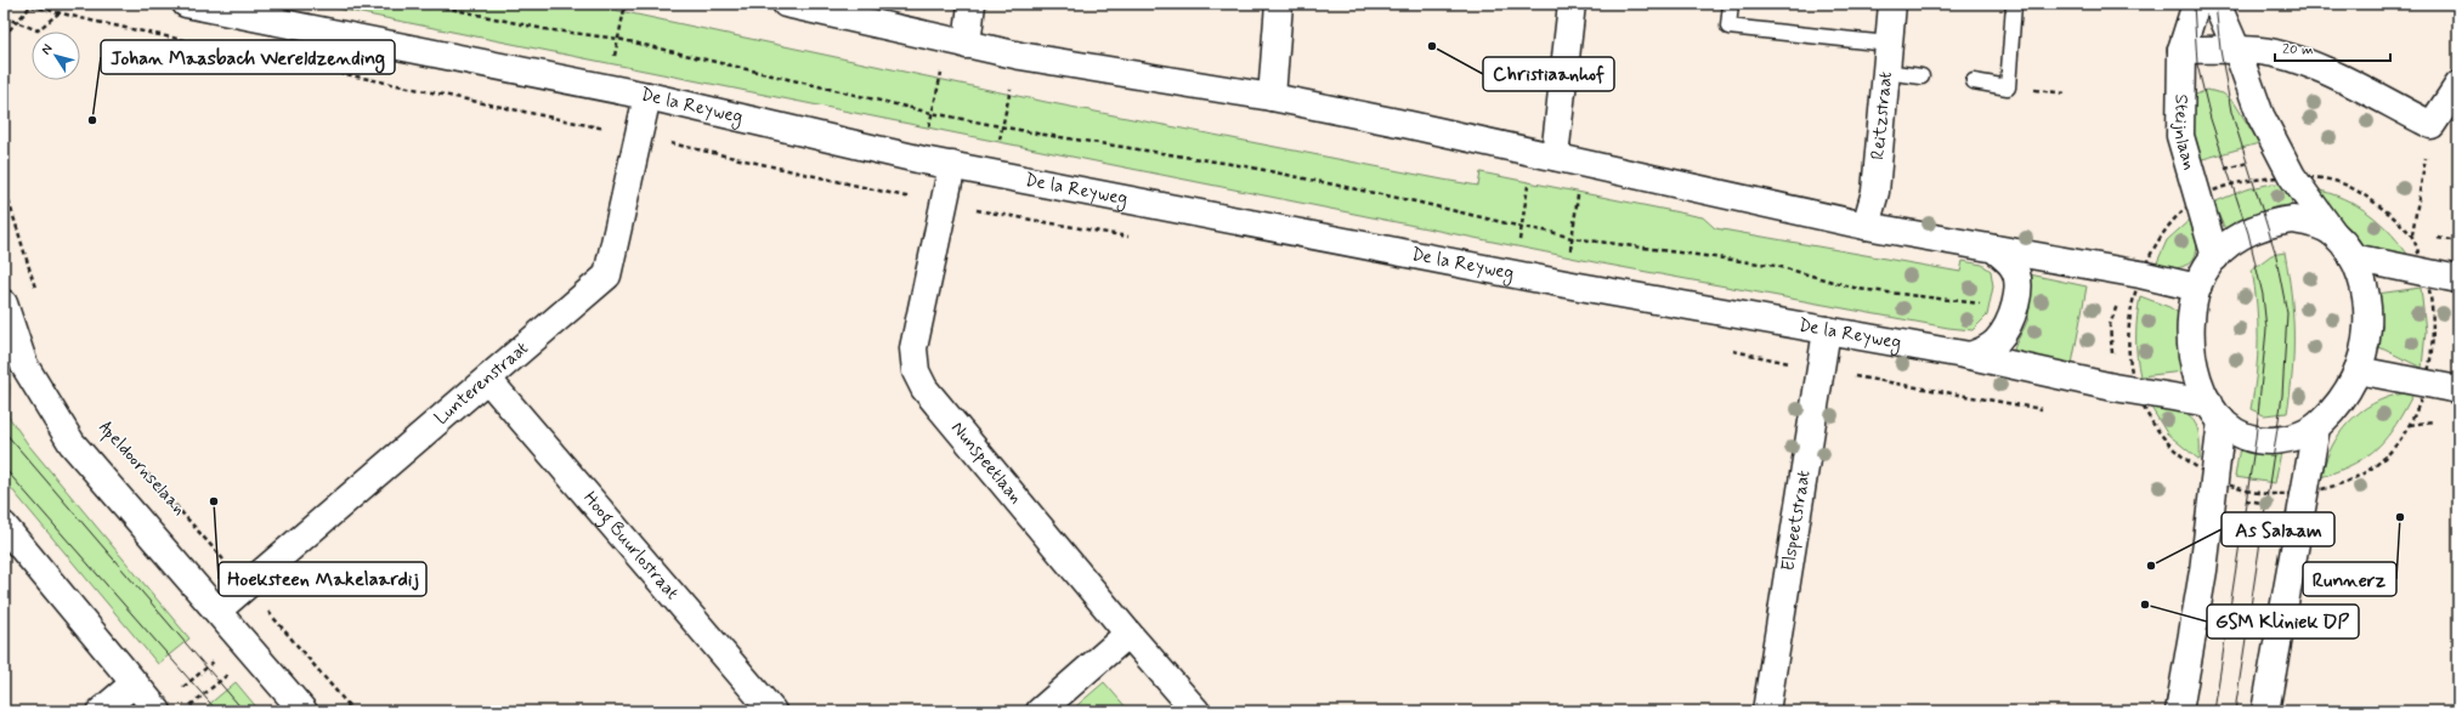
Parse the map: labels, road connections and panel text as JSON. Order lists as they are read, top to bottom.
{
  "streets": {
    "street": [
      "De la Reyweg",
      "Reitzstraat",
      "Steijnlaan",
      "Lunterenstraat",
      "Nunspeetlaan",
      "Apeldoornselaan",
      "Elspeetstraat",
      "Hoog Buurlostraat"
    ]
  },
  "crossings": [
    ["De la Reyweg", "Lunterenstraat"],
    ["De la Reyweg", "Nunspeetlaan"],
    ["De la Reyweg", "Elspeetstraat"],
    ["Lunterenstraat", "Apeldoornselaan"],
    ["Lunterenstraat", "Hoog Buurlostraat"]
  ],
  "places": [
    "Christiaanhof",
    "Johan Maasbach Wereldzending",
    "Hoeksteen Makelaardij",
    "Runnerz",
    "As Salaam",
    "GSM Kliniek DP"
  ],
  "scale_bar": "20 m",
  "north": "top left"
}
